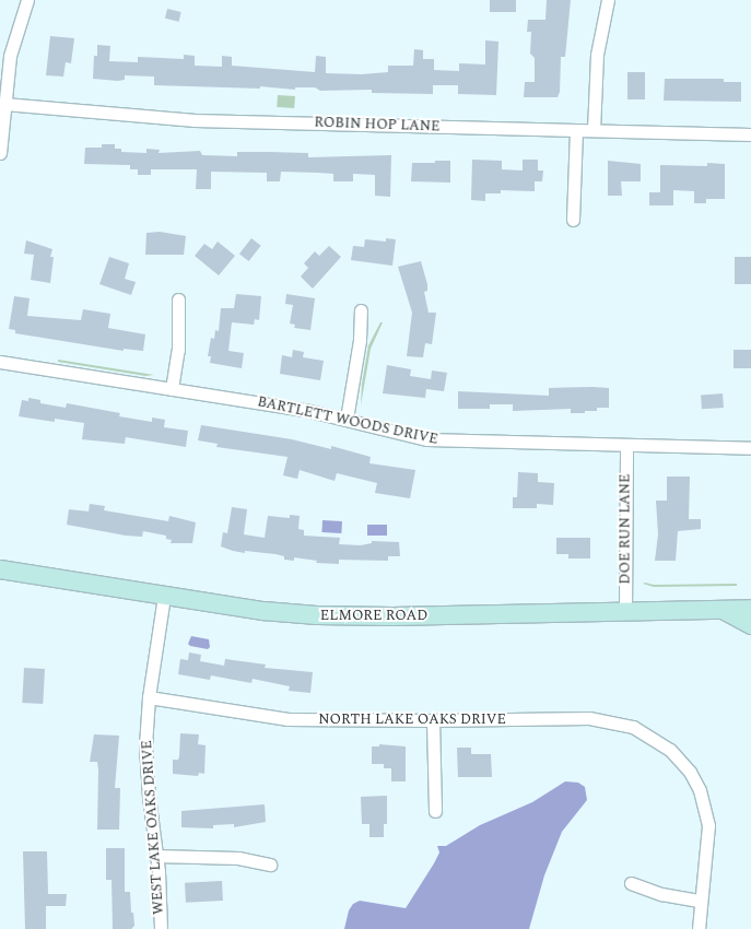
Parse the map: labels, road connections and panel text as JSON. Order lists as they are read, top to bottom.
{
  "streets": {
    "street": [
      "ROBIN HOP LANE",
      "BARTLETT WOODS DRIVE",
      "DOE RUN LANE",
      "ELMORE ROAD",
      "NORTH LAKE OAKS DRIVE",
      "WEST LAKE OAKS DRIVE"
    ]
  },
  "crossings": [
    ["BARTLETT WOODS DRIVE", "DOE RUN LANE"],
    ["DOE RUN LANE", "ELMORE ROAD"],
    ["ELMORE ROAD", "WEST LAKE OAKS DRIVE"],
    ["NORTH LAKE OAKS DRIVE", "WEST LAKE OAKS DRIVE"]
  ]
}
